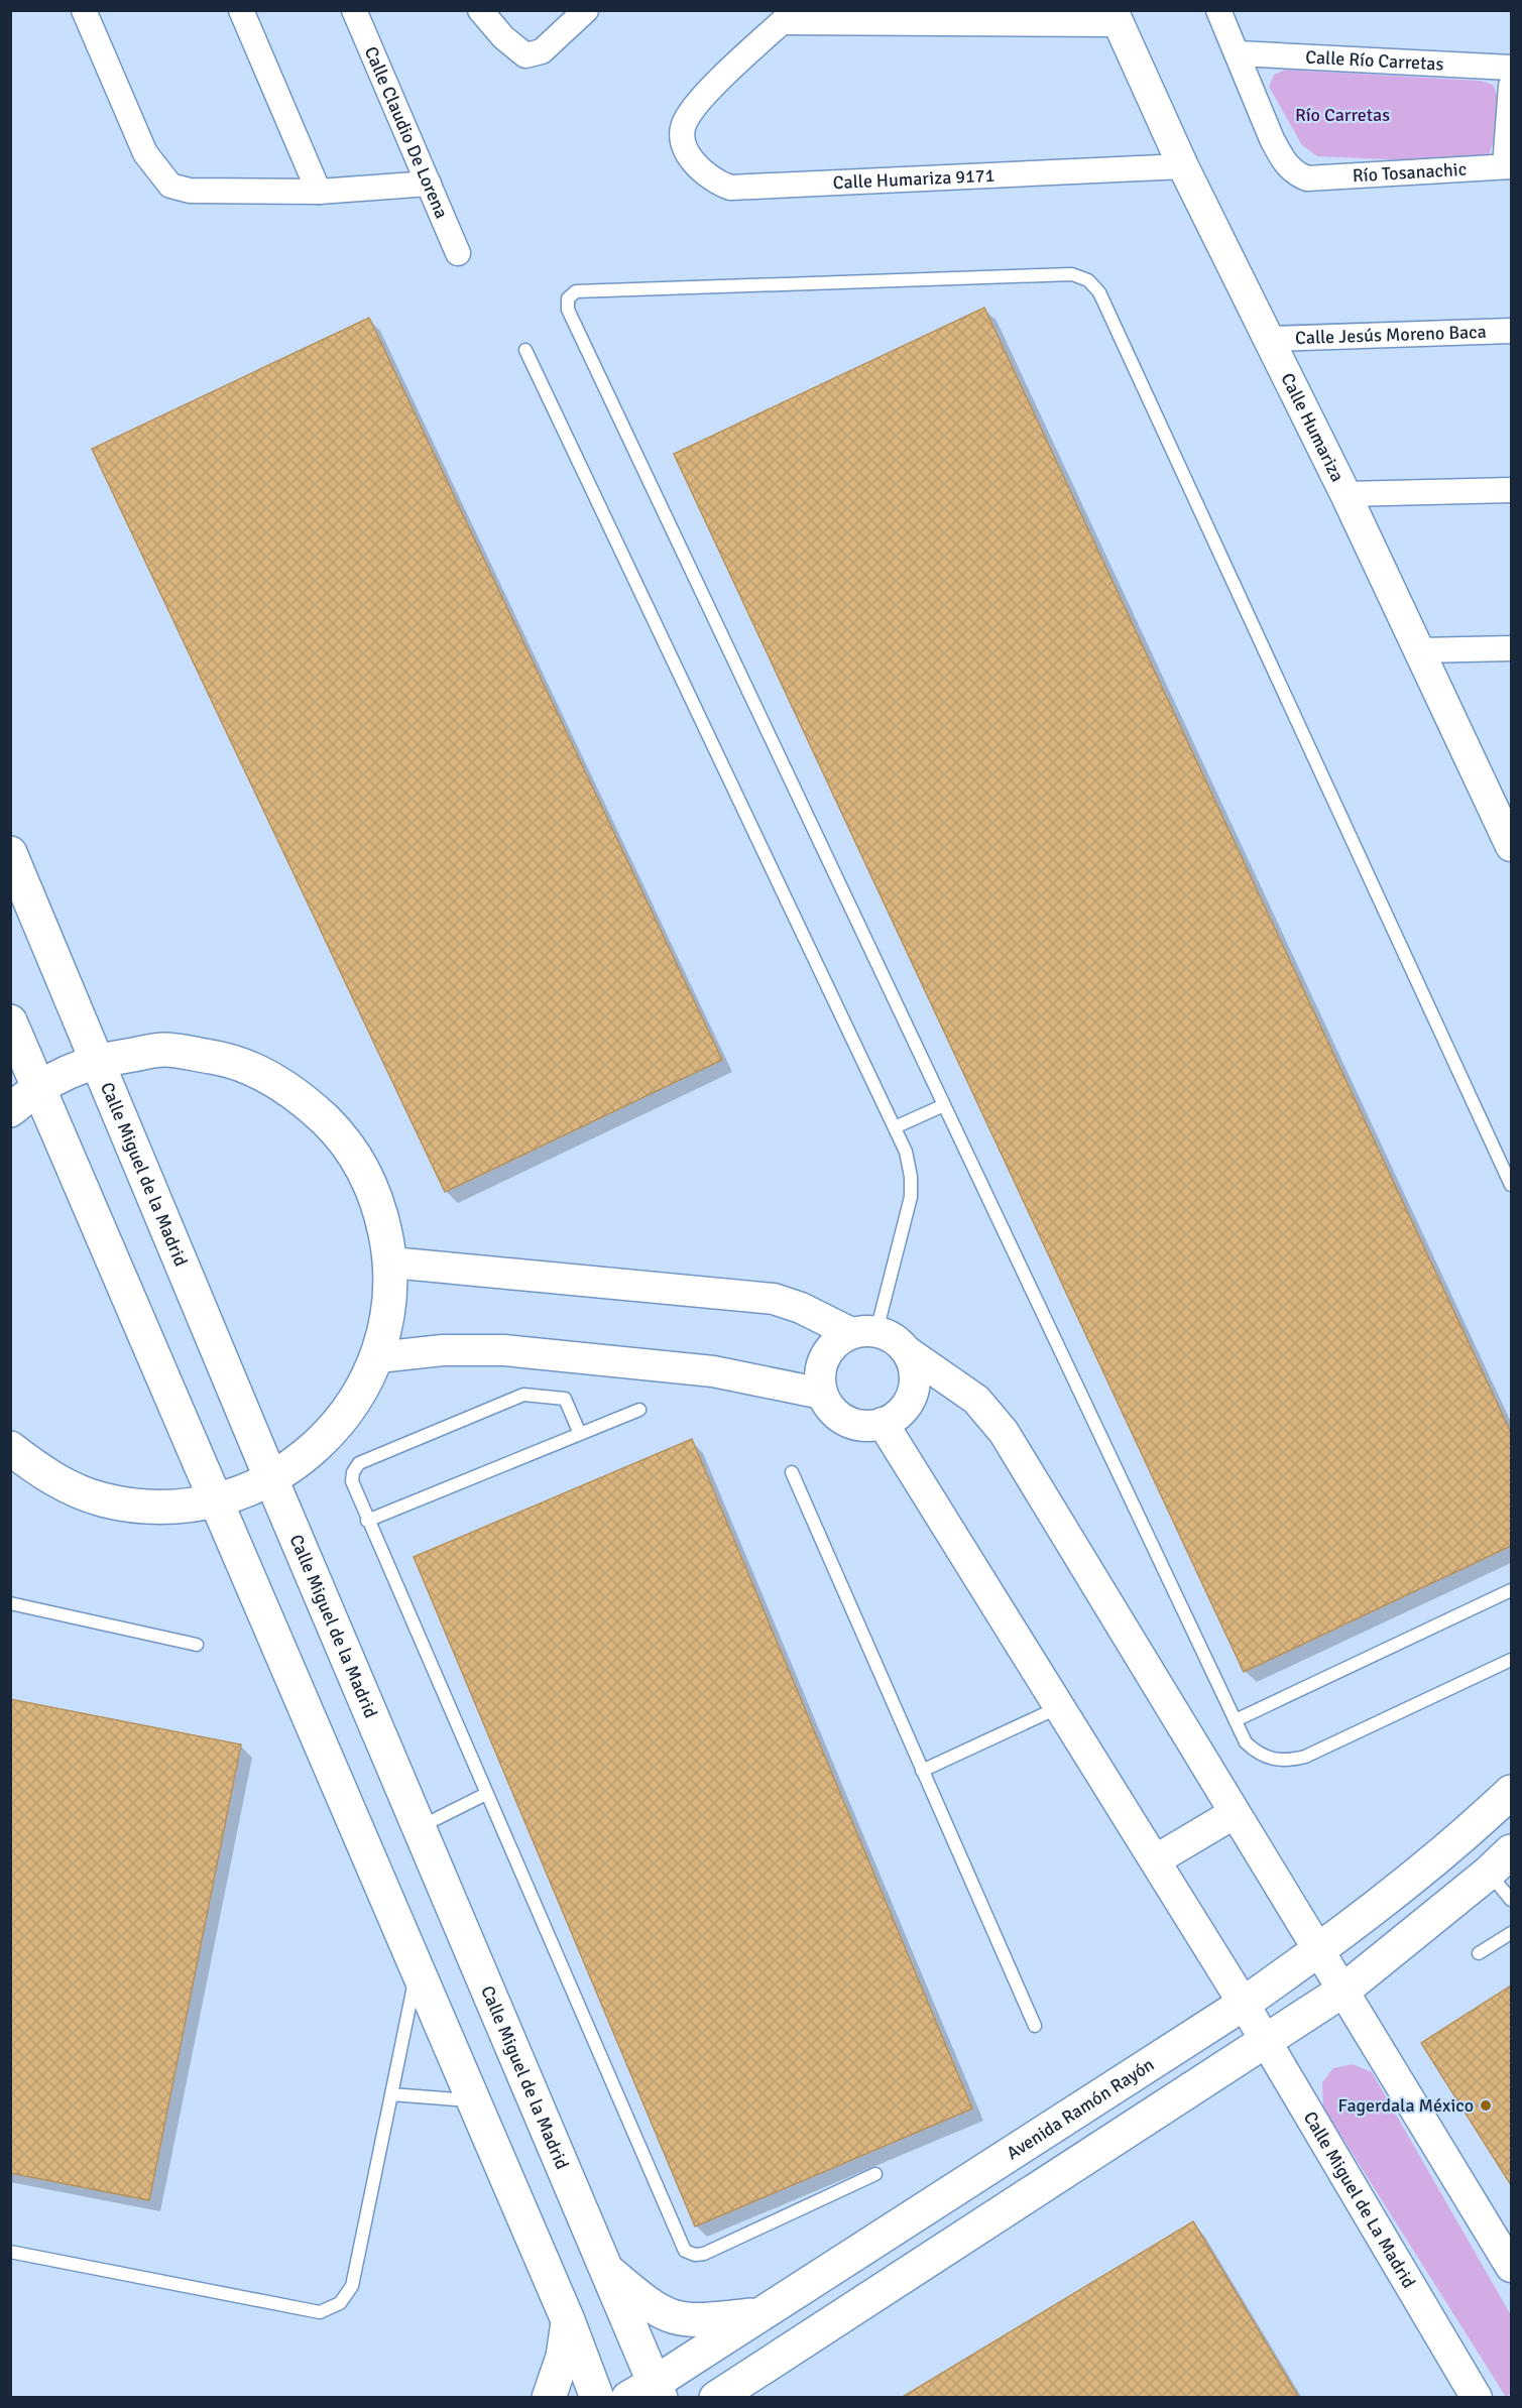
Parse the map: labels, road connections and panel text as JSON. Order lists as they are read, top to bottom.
{
  "streets": {
    "main road": ["Calle Miguel de la Madrid", "Avenida Ramón Rayón"],
    "street": [
      "Calle Río Carretas",
      "Calle Claudio De Lorena",
      "Río Tosanachic",
      "Calle Humariza 9171",
      "Calle Jesús Moreno Baca",
      "Calle Humariza",
      "Calle Miguel de La Madrid"
    ]
  },
  "crossings": [
    ["Calle Río Carretas", "Río Tosanachic"],
    ["Calle Humariza 9171", "Calle Humariza"],
    ["Calle Jesús Moreno Baca", "Calle Humariza"],
    ["Calle Miguel de la Madrid", "Avenida Ramón Rayón"],
    ["Avenida Ramón Rayón", "Calle Miguel de La Madrid"]
  ],
  "parks": ["Río Carretas"],
  "places": ["Fagerdala México"]
}
